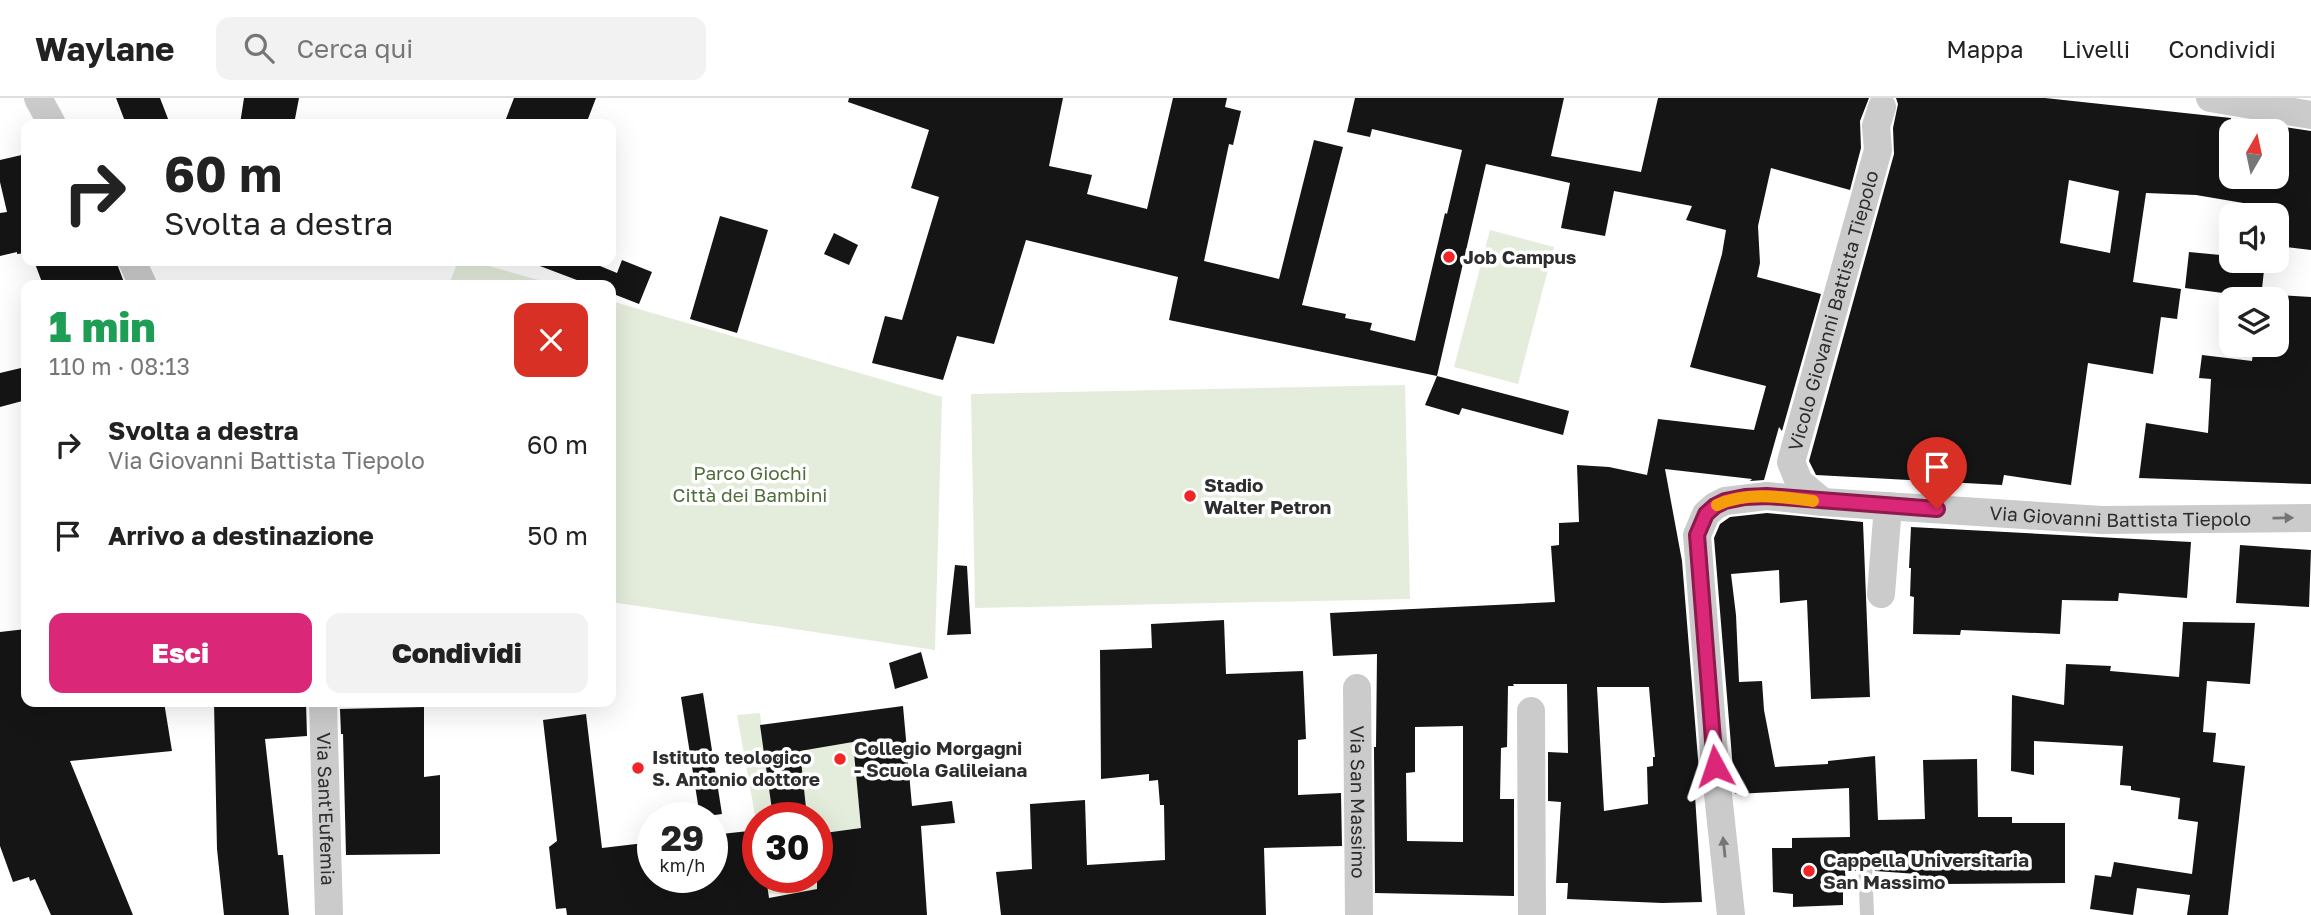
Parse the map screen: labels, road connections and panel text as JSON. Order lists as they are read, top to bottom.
{
  "streets": {
    "street": [
      "Vicolo Giovanni Battista Tiepolo",
      "Via Giovanni Battista Tiepolo",
      "Via San Massimo",
      "Via Sant'Eufemia"
    ]
  },
  "crossings": [
    ["Vicolo Giovanni Battista Tiepolo", "Via Giovanni Battista Tiepolo"]
  ],
  "parks": ["Parco Giochi Città dei Bambini"],
  "places": [
    "Job Campus",
    "Stadio Walter Petron",
    "Collegio Morgagni - Scuola Galileiana",
    "Istituto teologico S. Antonio dottore",
    "Cappella Universitaria San Massimo"
  ],
  "north": "top",
  "page": {
    "header": "Waylane",
    "search": "Cerca qui",
    "nav": ["Mappa", "Livelli", "Condividi"],
    "turn": ["60 m", "Svolta a destra"],
    "heading": ["1 min", "110 m · 08:13"],
    "list": [
      {
        "name": "Svolta a destra",
        "note": "Via Giovanni Battista Tiepolo",
        "value": "60 m"
      },
      {
        "name": "Arrivo a destinazione",
        "value": "50 m"
      }
    ],
    "buttons": ["Esci", "Condividi"],
    "speed": "29 km/h",
    "limit": "30"
  }
}
